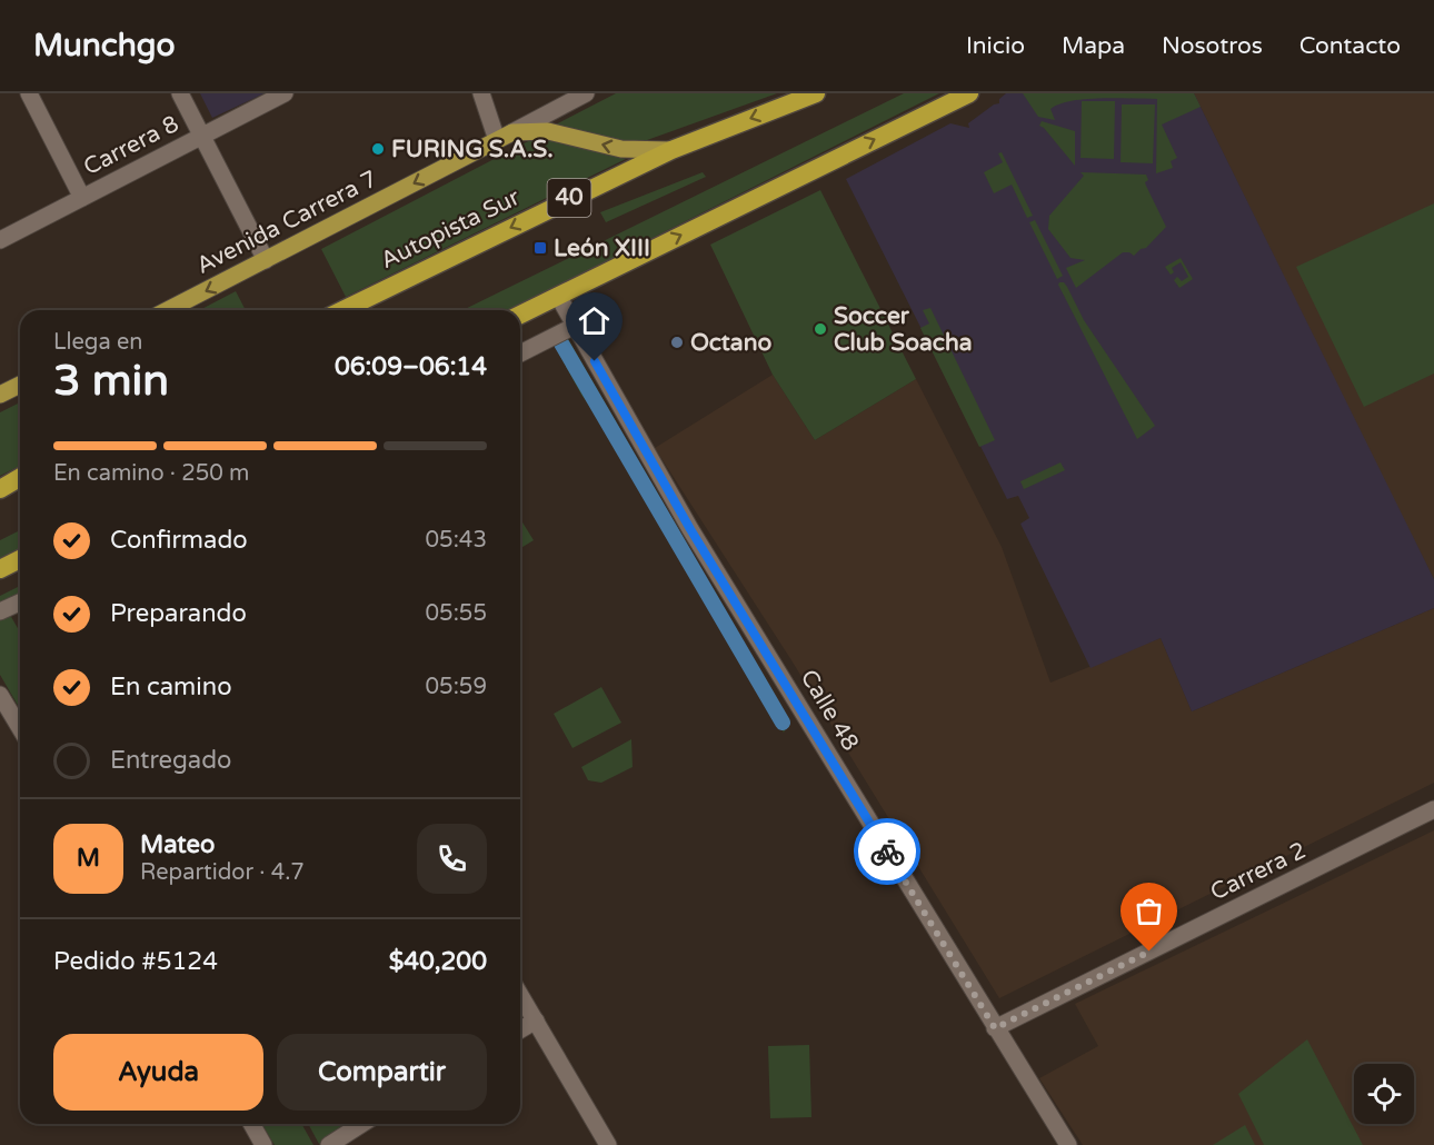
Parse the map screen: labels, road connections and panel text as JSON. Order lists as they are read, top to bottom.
{
  "streets": {
    "highway": ["40", "Autopista Sur"],
    "main road": ["Avenida Carrera 7"],
    "street": ["Carrera 8", "Calle 48", "Carrera 2"]
  },
  "crossings": [
    ["Avenida Carrera 7", "Autopista Sur"],
    ["Calle 48", "Carrera 2"]
  ],
  "one_way": ["Avenida Carrera 7"],
  "places": {
    "other": ["FURING S.A.S.", "Soccer Club Soacha", "Octano"],
    "transit": ["León XIII"]
  },
  "page": {
    "header": "Munchgo",
    "nav": [
      "Inicio",
      "Mapa",
      "Nosotros",
      "Contacto"
    ],
    "heading": ["3 min", "Llega en", "06:09–06:14"],
    "panel": [
      "Mateo",
      "Repartidor · 4.7",
      "Pedido #5124",
      "$40,200"
    ],
    "bar": "En camino · 250 m",
    "list": [
      ["Confirmado", "05:43"],
      ["Preparando", "05:55"],
      ["En camino", "05:59"],
      "Entregado"
    ],
    "round": "M",
    "buttons": ["Ayuda", "Compartir"]
  }
}
